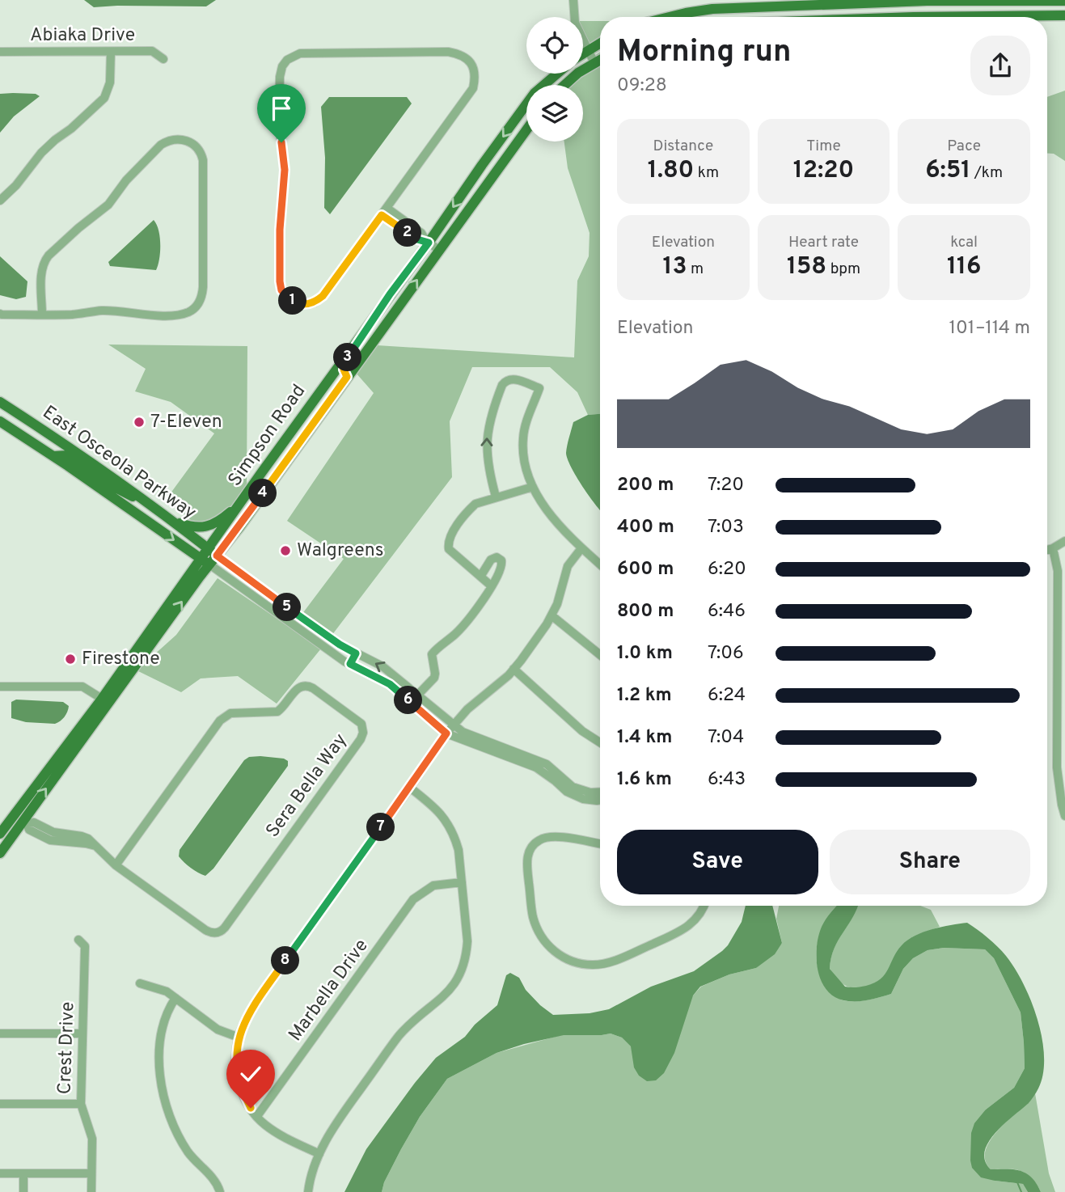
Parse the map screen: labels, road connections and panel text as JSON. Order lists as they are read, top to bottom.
{
  "streets": {
    "main road": ["Simpson Road", "East Osceola Parkway"],
    "street": [
      "Abiaka Drive",
      "Sera Bella Way",
      "Marbella Drive",
      "Crest Drive"
    ]
  },
  "crossings": [
    ["Simpson Road", "East Osceola Parkway"],
    ["Simpson Road", "Sera Bella Way"]
  ],
  "places": ["7-Eleven", "Walgreens", "Firestone"],
  "page": {
    "heading": ["Morning run", "09:28"],
    "stats": [
      ["Distance", "1.80 km"],
      ["Time", "12:20"],
      ["Pace", "6:51 /km"],
      ["Elevation", "13 m"],
      ["Heart rate", "158 bpm"],
      ["kcal", "116"]
    ],
    "pins": [
      "2",
      "1",
      "3",
      "4",
      "5",
      "6",
      "7",
      "8"
    ],
    "chart": ["Elevation", "101–114 m"],
    "list": [
      {
        "name": "200 m",
        "note": "7:20"
      },
      {
        "name": "400 m",
        "note": "7:03"
      },
      {
        "name": "600 m",
        "note": "6:20"
      },
      {
        "name": "800 m",
        "note": "6:46"
      },
      {
        "name": "1.0 km",
        "note": "7:06"
      },
      {
        "name": "1.2 km",
        "note": "6:24"
      },
      {
        "name": "1.4 km",
        "note": "7:04"
      },
      {
        "name": "1.6 km",
        "note": "6:43"
      }
    ],
    "buttons": ["Save", "Share"]
  }
}
